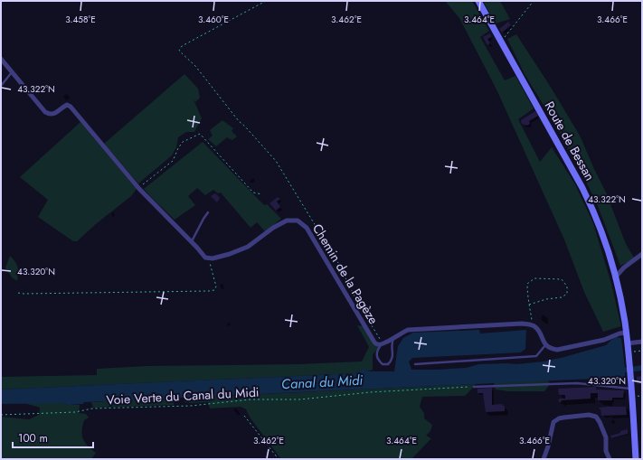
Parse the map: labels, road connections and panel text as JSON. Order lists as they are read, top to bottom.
{
  "streets": {
    "main road": ["Route de Bessan"],
    "street": ["Chemin de la Pagèze"],
    "path": ["Voie Verte du Canal du Midi"]
  },
  "water": ["Canal du Midi"],
  "scale_bar": "100 m",
  "coordinates": [
    "3.458°E",
    "3.462°E",
    "3.464°E",
    "3.466°E",
    "3.460°E",
    "43.322°N",
    "43.320°N"
  ]
}
